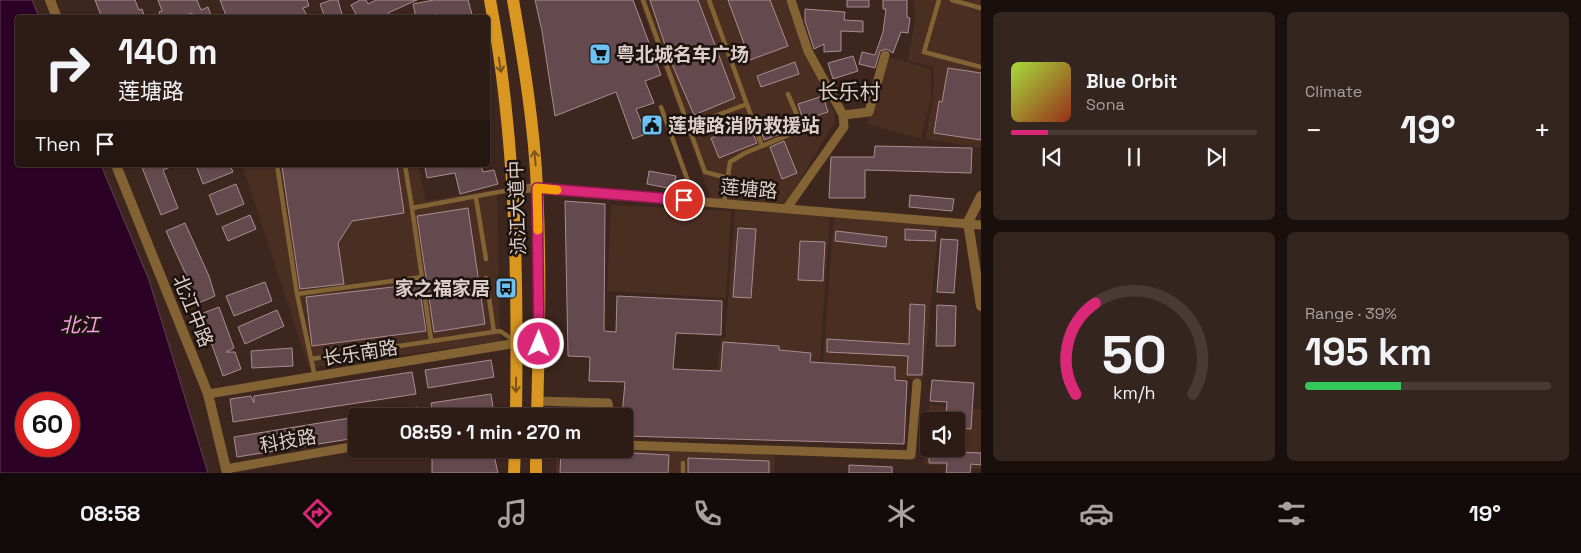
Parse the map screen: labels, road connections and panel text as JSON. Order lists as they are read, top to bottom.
{
  "streets": {
    "main road": ["浈江大道中"],
    "street": [
      "莲塘路",
      "北江中路",
      "长乐南路",
      "科技路"
    ]
  },
  "crossings": [
    ["莲塘路", "浈江大道中"],
    ["浈江大道中", "长乐南路"],
    ["北江中路", "长乐南路"],
    ["北江中路", "科技路"]
  ],
  "districts": ["长乐村"],
  "water": ["北江"],
  "places": {
    "supermarket": ["粤北城名车广场"],
    "public building": ["莲塘路消防救援站"],
    "bus stop": ["家之福家居"]
  },
  "page": {
    "tile": [
      "Climate",
      ["Range · 39%", "195 km"]
    ],
    "turn": ["140 m", "莲塘路"],
    "song": ["Blue Orbit", "Sona"],
    "heat": ["−", "19°", "+"],
    "then": "Then",
    "limit": "60",
    "trip": "08:59 · 1 min · 270 m",
    "tabs": ["08:58", "19°"],
    "gauge": ["50", "km/h"]
  }
}
